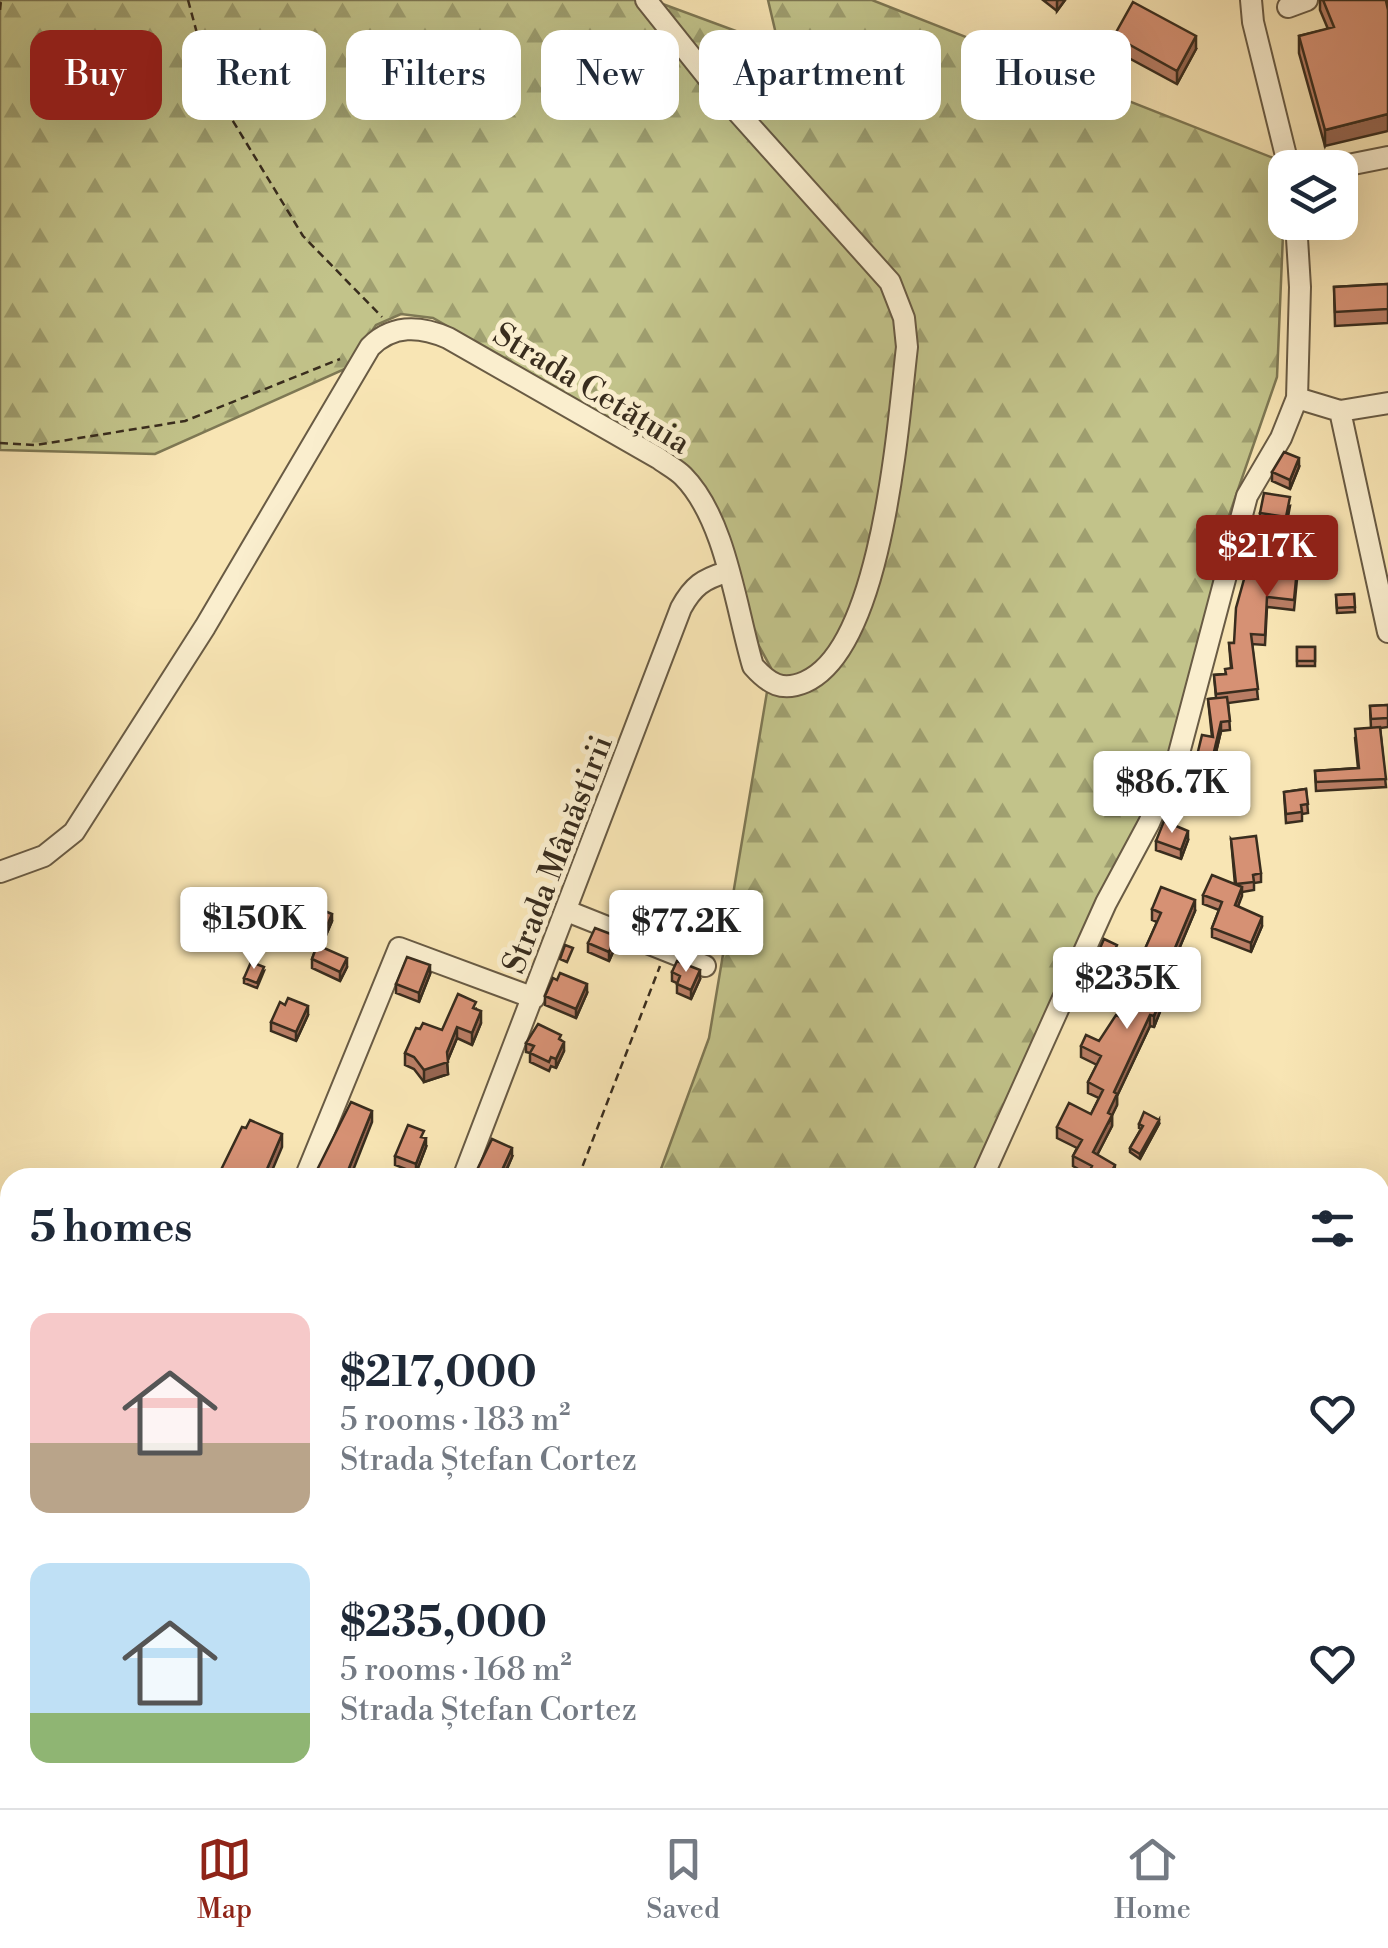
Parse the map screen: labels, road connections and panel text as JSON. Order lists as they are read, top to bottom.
{
  "streets": {
    "street": ["Strada Cetățuia", "Strada Mânăstirii"]
  },
  "crossings": [
    ["Strada Cetățuia", "Strada Mânăstirii"]
  ],
  "page": {
    "chip": [
      "Buy",
      "Rent",
      "Filters",
      "New",
      "Apartment",
      "House"
    ],
    "price": [
      "$217K",
      "$86.7K",
      "$150K",
      "$77.2K",
      "$235K"
    ],
    "heading": "5 homes",
    "list": [
      {
        "name": "$217,000",
        "note": "5 rooms · 183 m² · Strada Ștefan Cortez"
      },
      {
        "name": "$235,000",
        "note": "5 rooms · 168 m² · Strada Ștefan Cortez"
      }
    ],
    "tabs": ["Map", "Saved", "Home"]
  }
}
